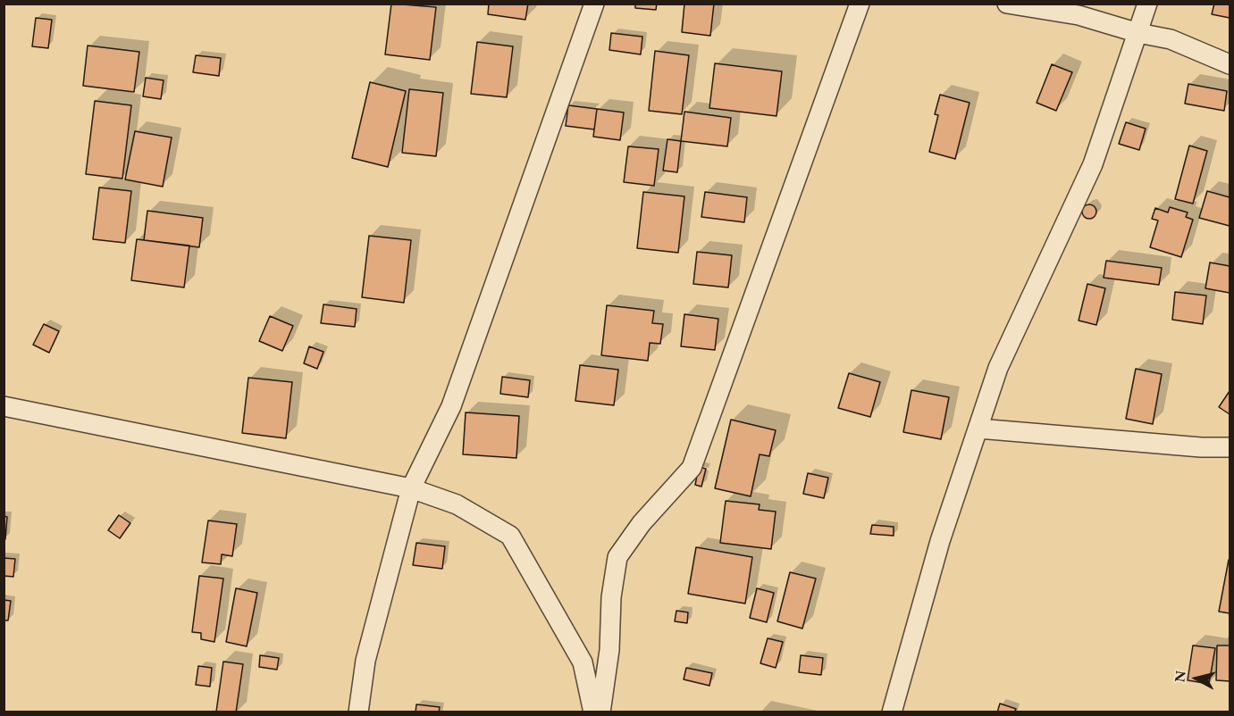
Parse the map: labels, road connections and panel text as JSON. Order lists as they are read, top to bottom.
{
  "north": "left"
}
